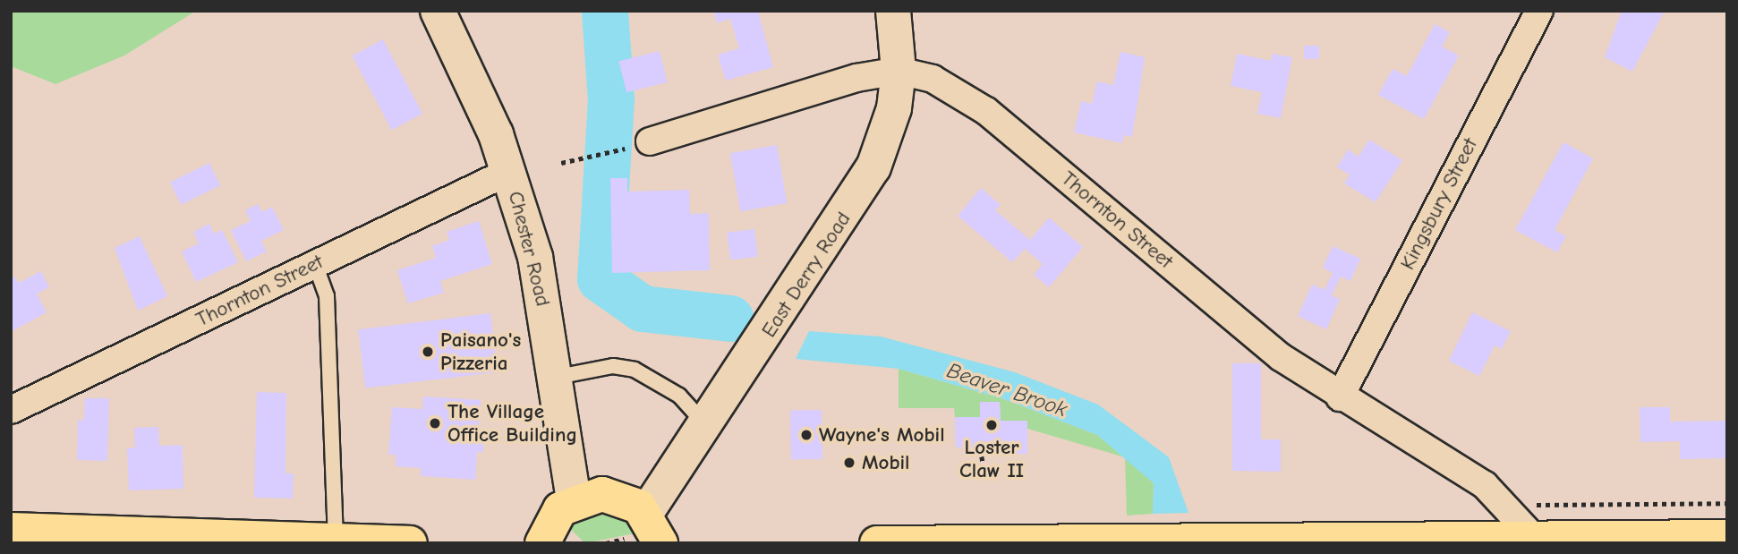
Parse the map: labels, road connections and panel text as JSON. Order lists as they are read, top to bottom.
{
  "streets": {
    "street": [
      "Kingsbury Street",
      "Thornton Street",
      "Chester Road",
      "East Derry Road"
    ]
  },
  "crossings": [
    ["Kingsbury Street", "Thornton Street"],
    ["Thornton Street", "Chester Road"],
    ["Thornton Street", "East Derry Road"]
  ],
  "water": ["Beaver Brook"],
  "places": [
    "Paisano's Pizzeria",
    "The Village Office Building",
    "Loster Claw II",
    "Wayne's Mobil",
    "Mobil"
  ]
}
